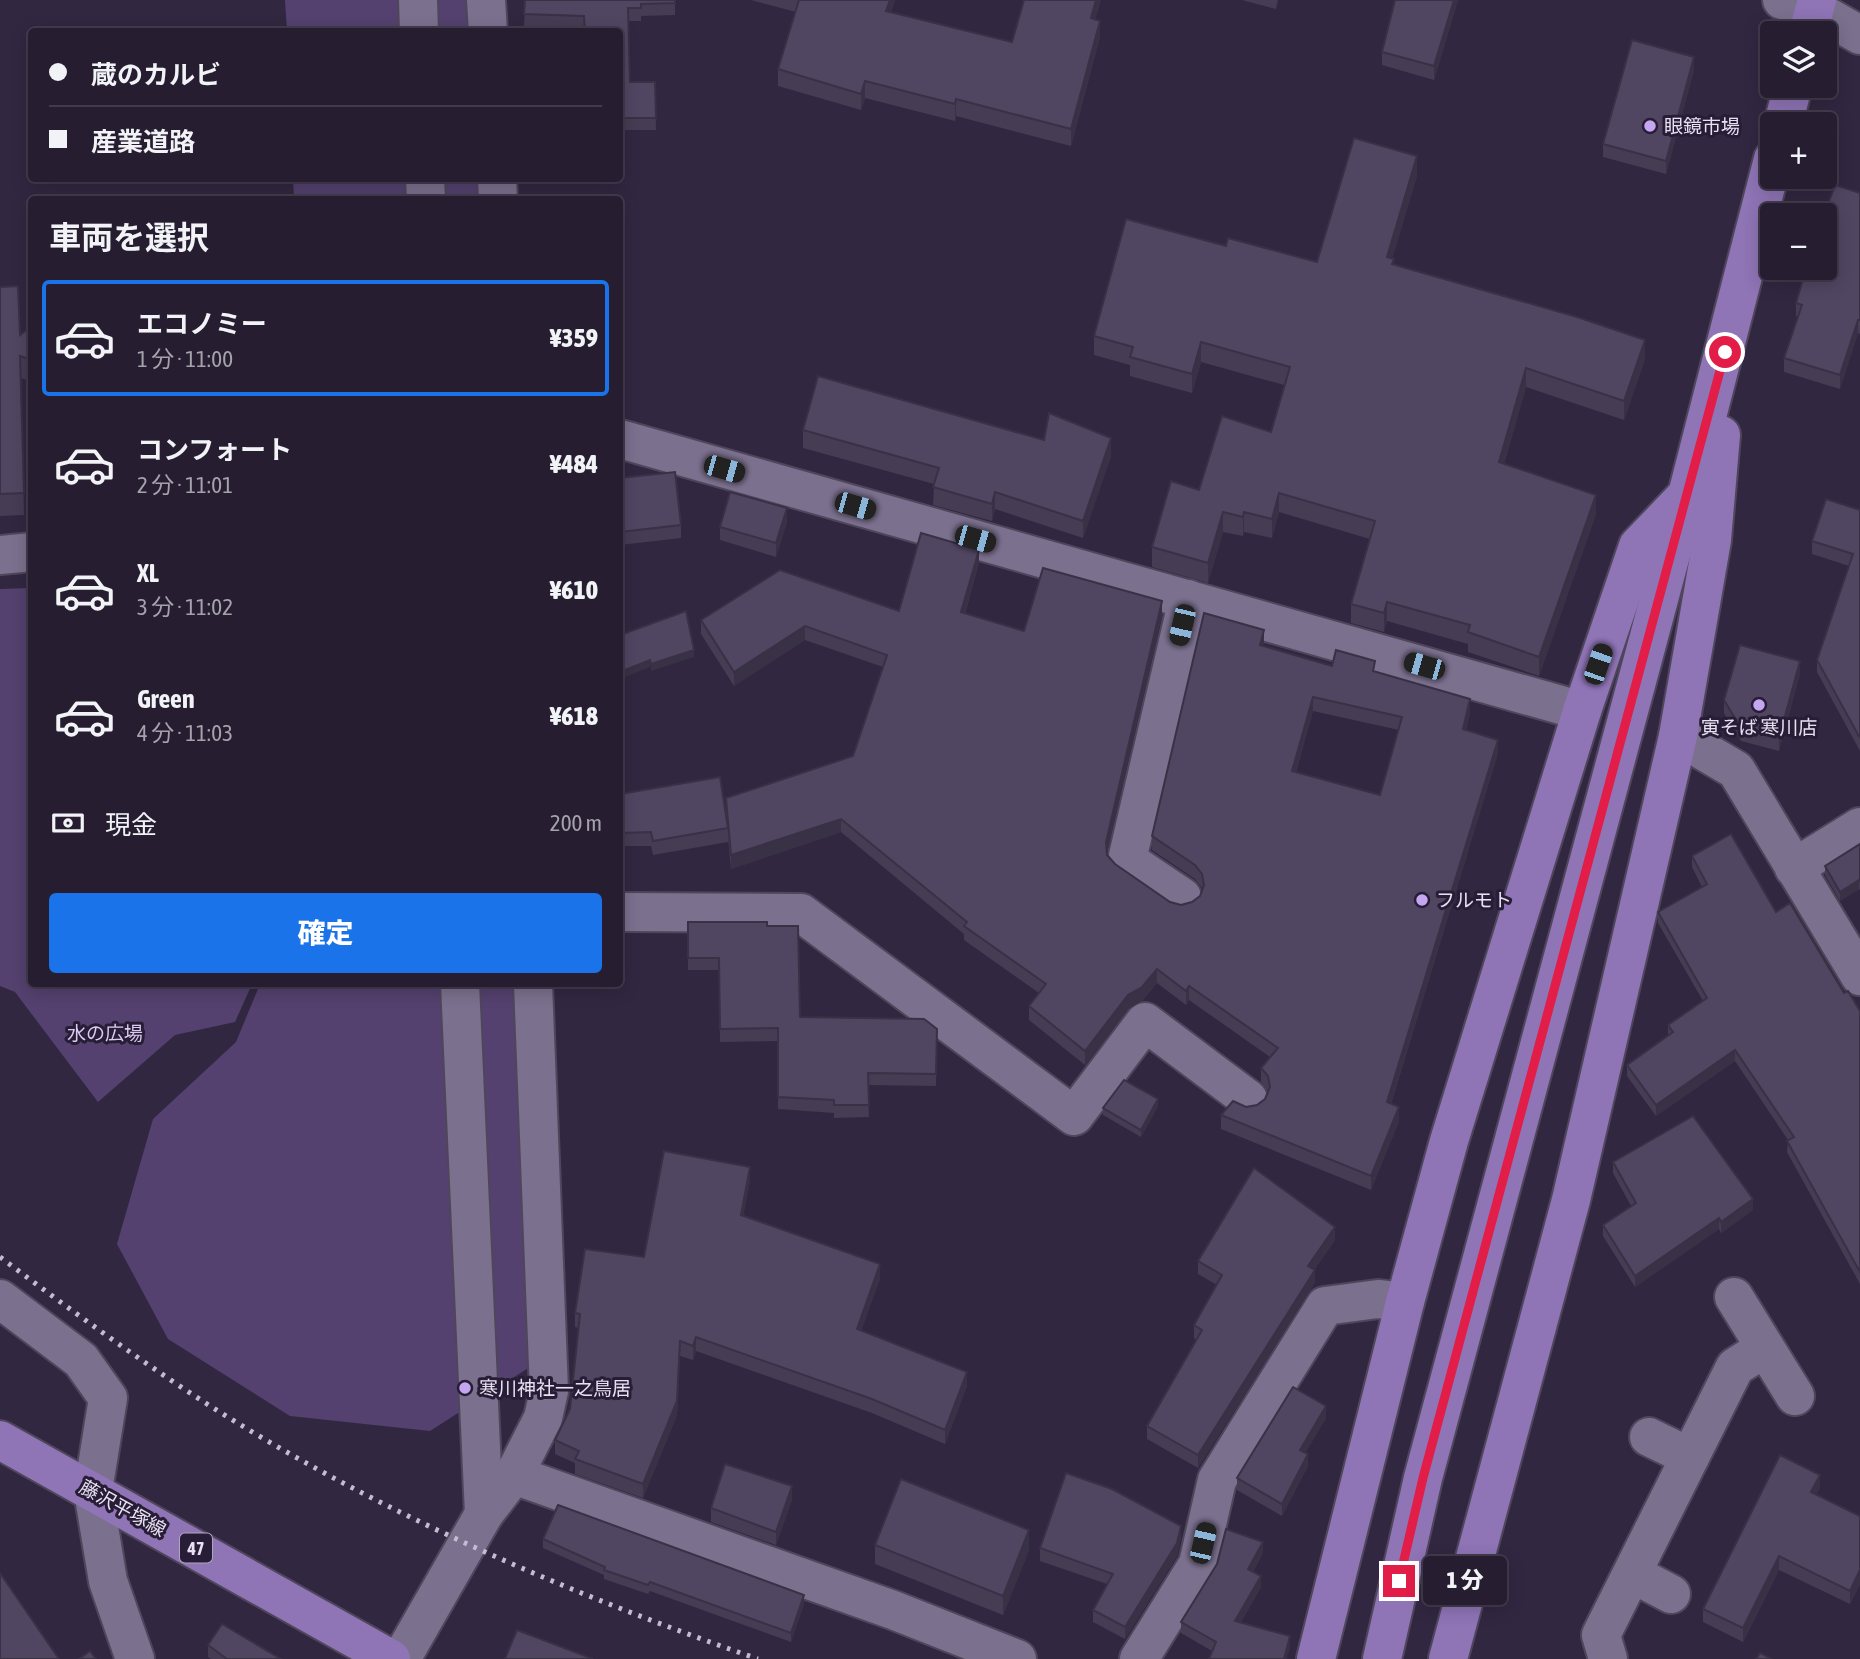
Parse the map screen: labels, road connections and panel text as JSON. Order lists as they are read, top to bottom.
{
  "streets": {
    "main road": ["藤沢平塚線", "47"]
  },
  "parks": ["水の広場"],
  "places": [
    "眼鏡市場",
    "寅そば 寒川店",
    "フルモト",
    "寒川神社一之鳥居"
  ],
  "page": {
    "map_buttons": ["+", "−"],
    "banner": ["蔵のカルビ", "産業道路"],
    "heading": "車両を選択",
    "list": [
      {
        "name": "エコノミー",
        "note": "1 分 · 11:00",
        "value": "¥359"
      },
      {
        "name": "コンフォート",
        "note": "2 分 · 11:01",
        "value": "¥484"
      },
      {
        "name": "XL",
        "note": "3 分 · 11:02",
        "value": "¥610"
      },
      {
        "name": "Green",
        "note": "4 分 · 11:03",
        "value": "¥618"
      }
    ],
    "pay": ["現金", "200 m"],
    "buttons": "確定",
    "bubble": "1 分"
  }
}
